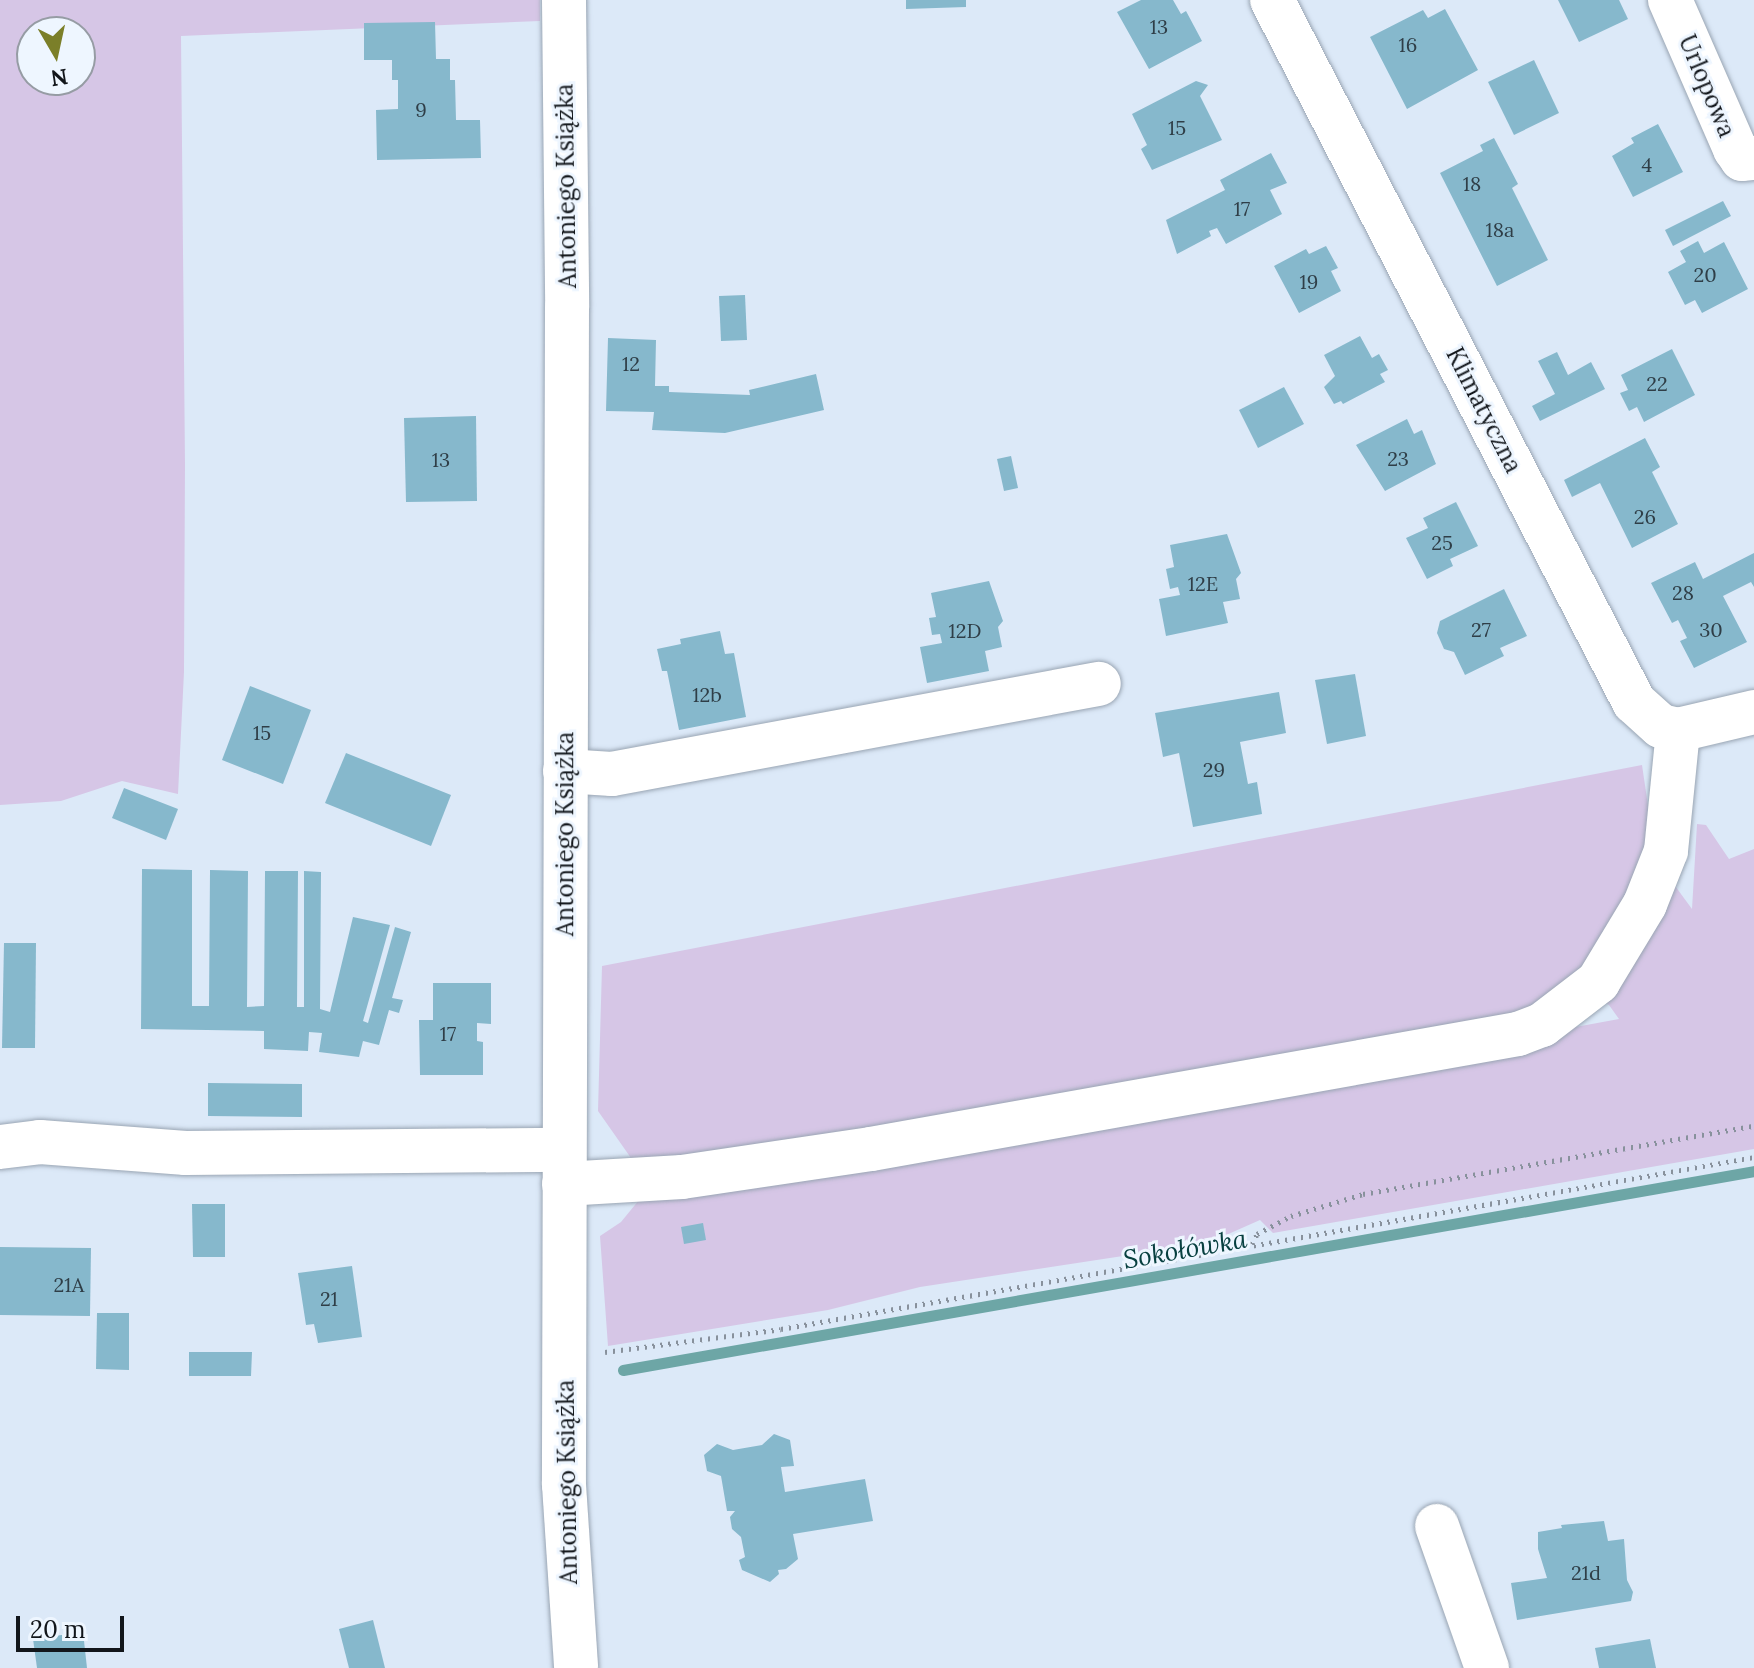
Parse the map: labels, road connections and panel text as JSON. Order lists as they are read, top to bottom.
{
  "streets": {
    "street": ["Urlopowa", "Antoniego Książka", "Klimatyczna"]
  },
  "water": ["Sokołówka"],
  "house_numbers": [
    "13",
    "16",
    "9",
    "15",
    "4",
    "18",
    "17",
    "18a",
    "20",
    "19",
    "12",
    "22",
    "23",
    "13",
    "26",
    "25",
    "12E",
    "28",
    "27",
    "30",
    "12D",
    "12b",
    "15",
    "29",
    "17",
    "21A",
    "21",
    "21d"
  ],
  "scale_bar": "20 m",
  "north": "bottom"
}
